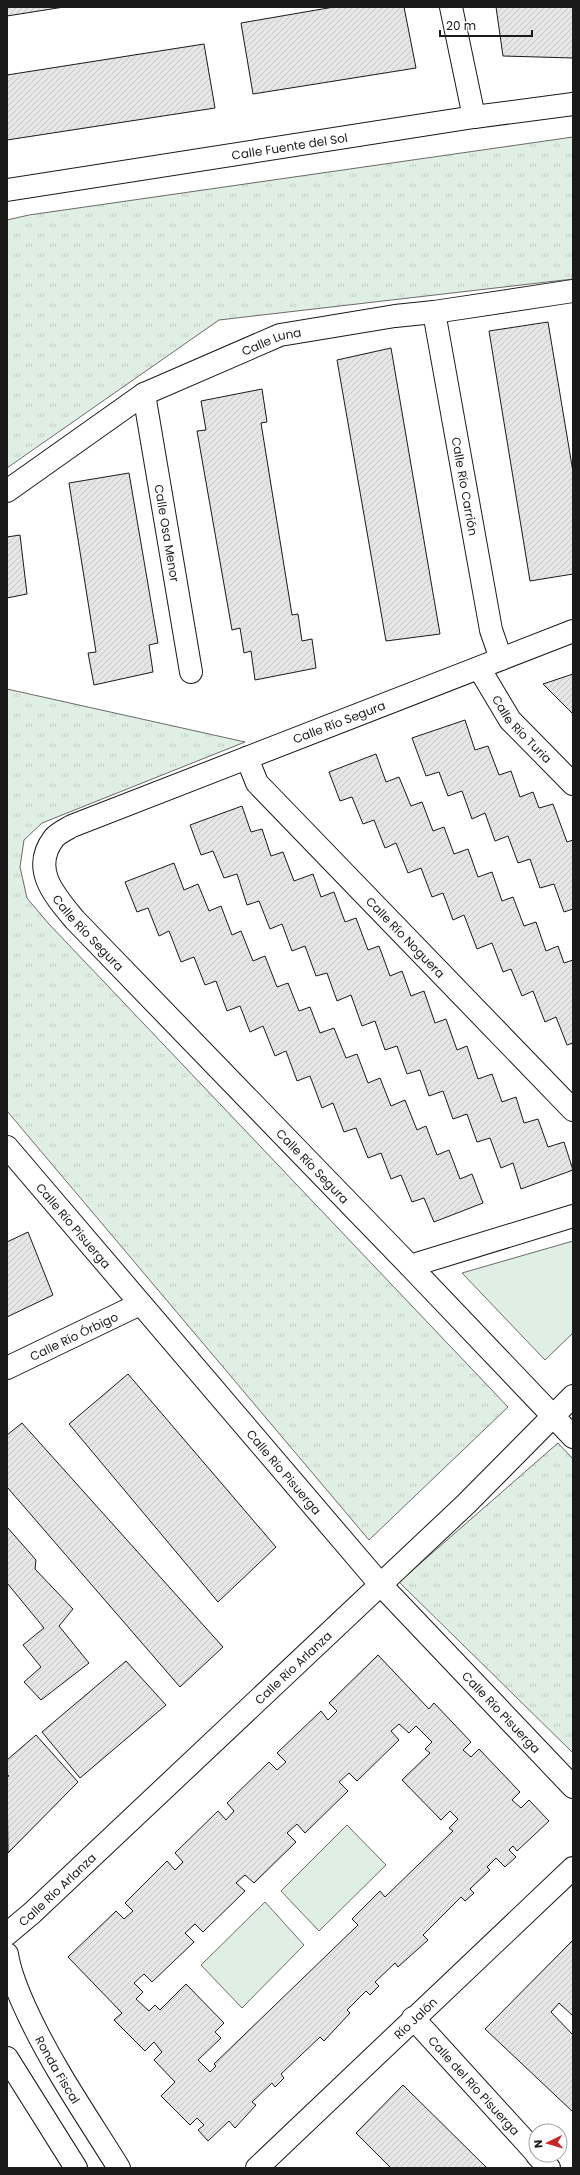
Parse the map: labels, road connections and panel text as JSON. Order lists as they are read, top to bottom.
{
  "streets": {
    "street": [
      "Calle Fuente del Sol",
      "Calle Luna",
      "Calle Río Carrión",
      "Calle Osa Menor",
      "Calle Río Segura",
      "Calle Río Turia",
      "Calle Río Noguera",
      "Calle Río Pisuerga",
      "Calle Río Órbigo",
      "Calle Río Arlanza",
      "Río Jalón",
      "Ronda Fiscal",
      "Calle del Río Pisuerga"
    ]
  },
  "crossings": [
    ["Calle Luna", "Calle Río Carrión"],
    ["Calle Luna", "Calle Osa Menor"],
    ["Calle Río Carrión", "Calle Río Segura"],
    ["Calle Río Segura", "Calle Río Turia"],
    ["Calle Río Segura", "Calle Río Noguera"],
    ["Calle Río Segura", "Calle Río Arlanza"],
    ["Calle Río Pisuerga", "Calle Río Órbigo"],
    ["Calle Río Pisuerga", "Calle Río Arlanza"],
    ["Río Jalón", "Calle del Río Pisuerga"]
  ],
  "scale_bar": "20 m",
  "north": "left"
}
